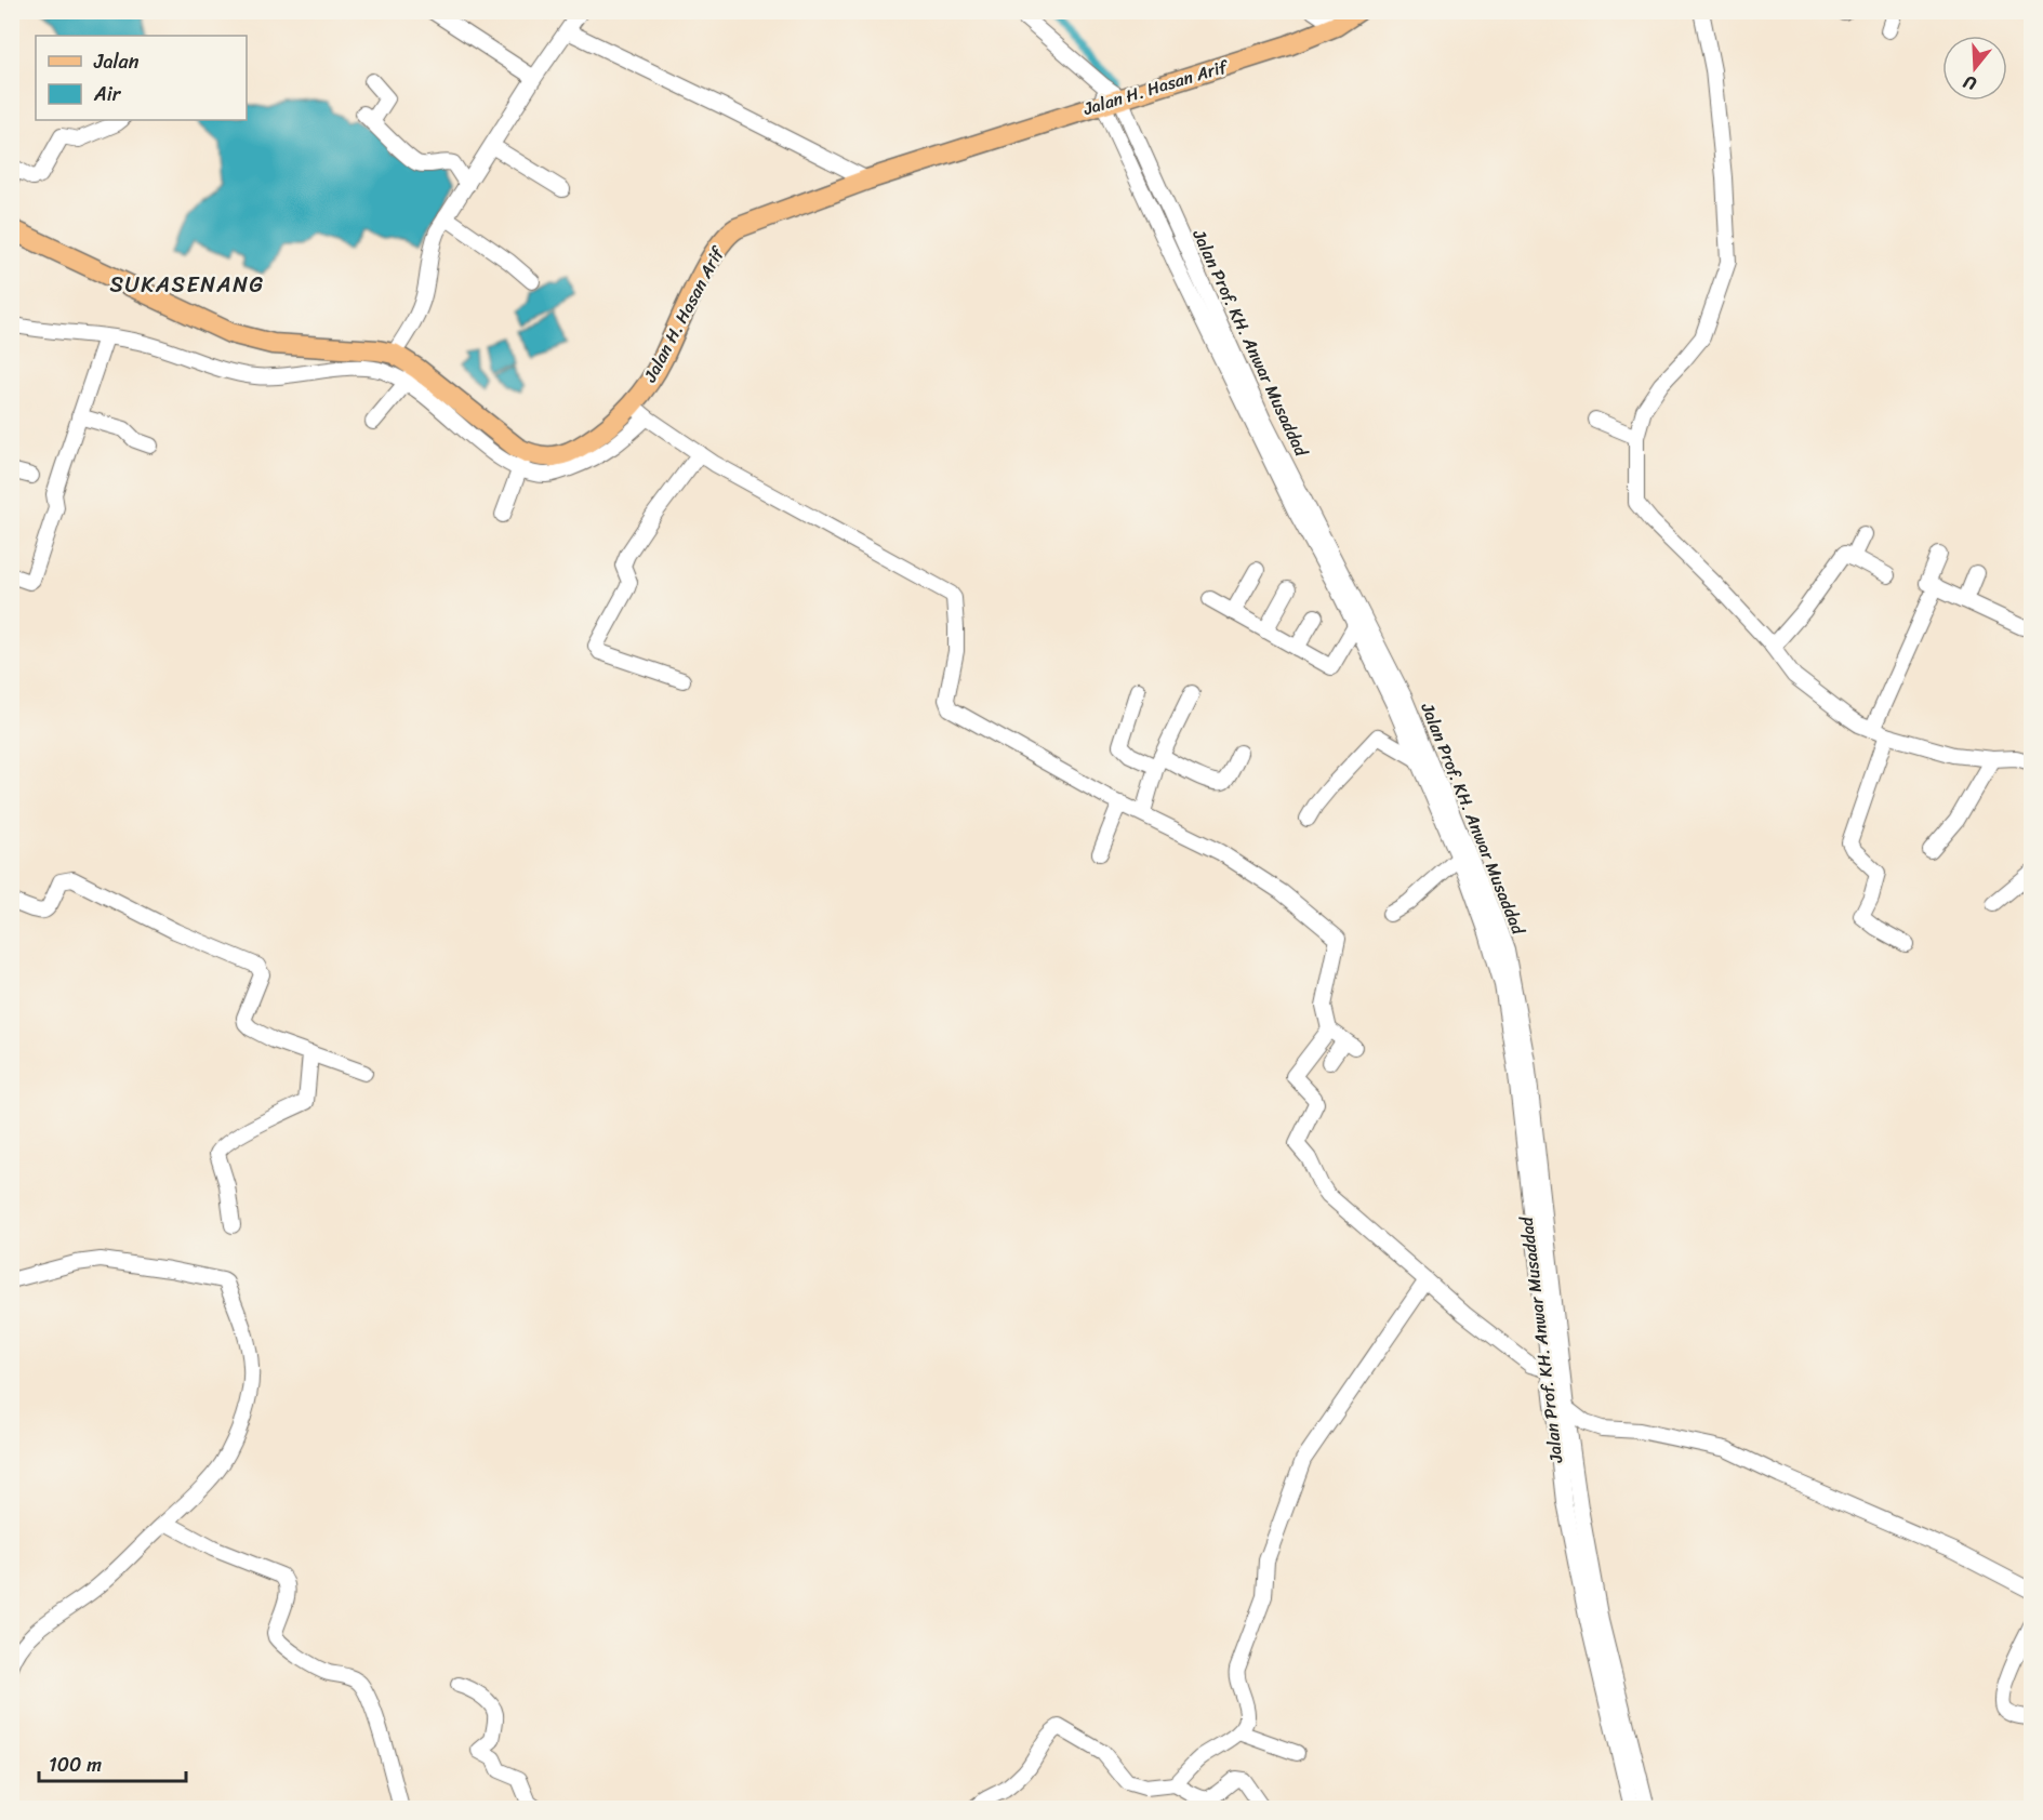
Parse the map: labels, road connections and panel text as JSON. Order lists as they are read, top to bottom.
{
  "streets": {
    "main road": ["Jalan H. Hasan Arif"],
    "street": ["Jalan Prof. KH. Anwar Musaddad"]
  },
  "crossings": [
    ["Jalan H. Hasan Arif", "Jalan Prof. KH. Anwar Musaddad"]
  ],
  "districts": ["SUKASENANG"],
  "legend": ["Jalan", "Air"],
  "scale_bar": "100 m",
  "north": "bottom"
}
